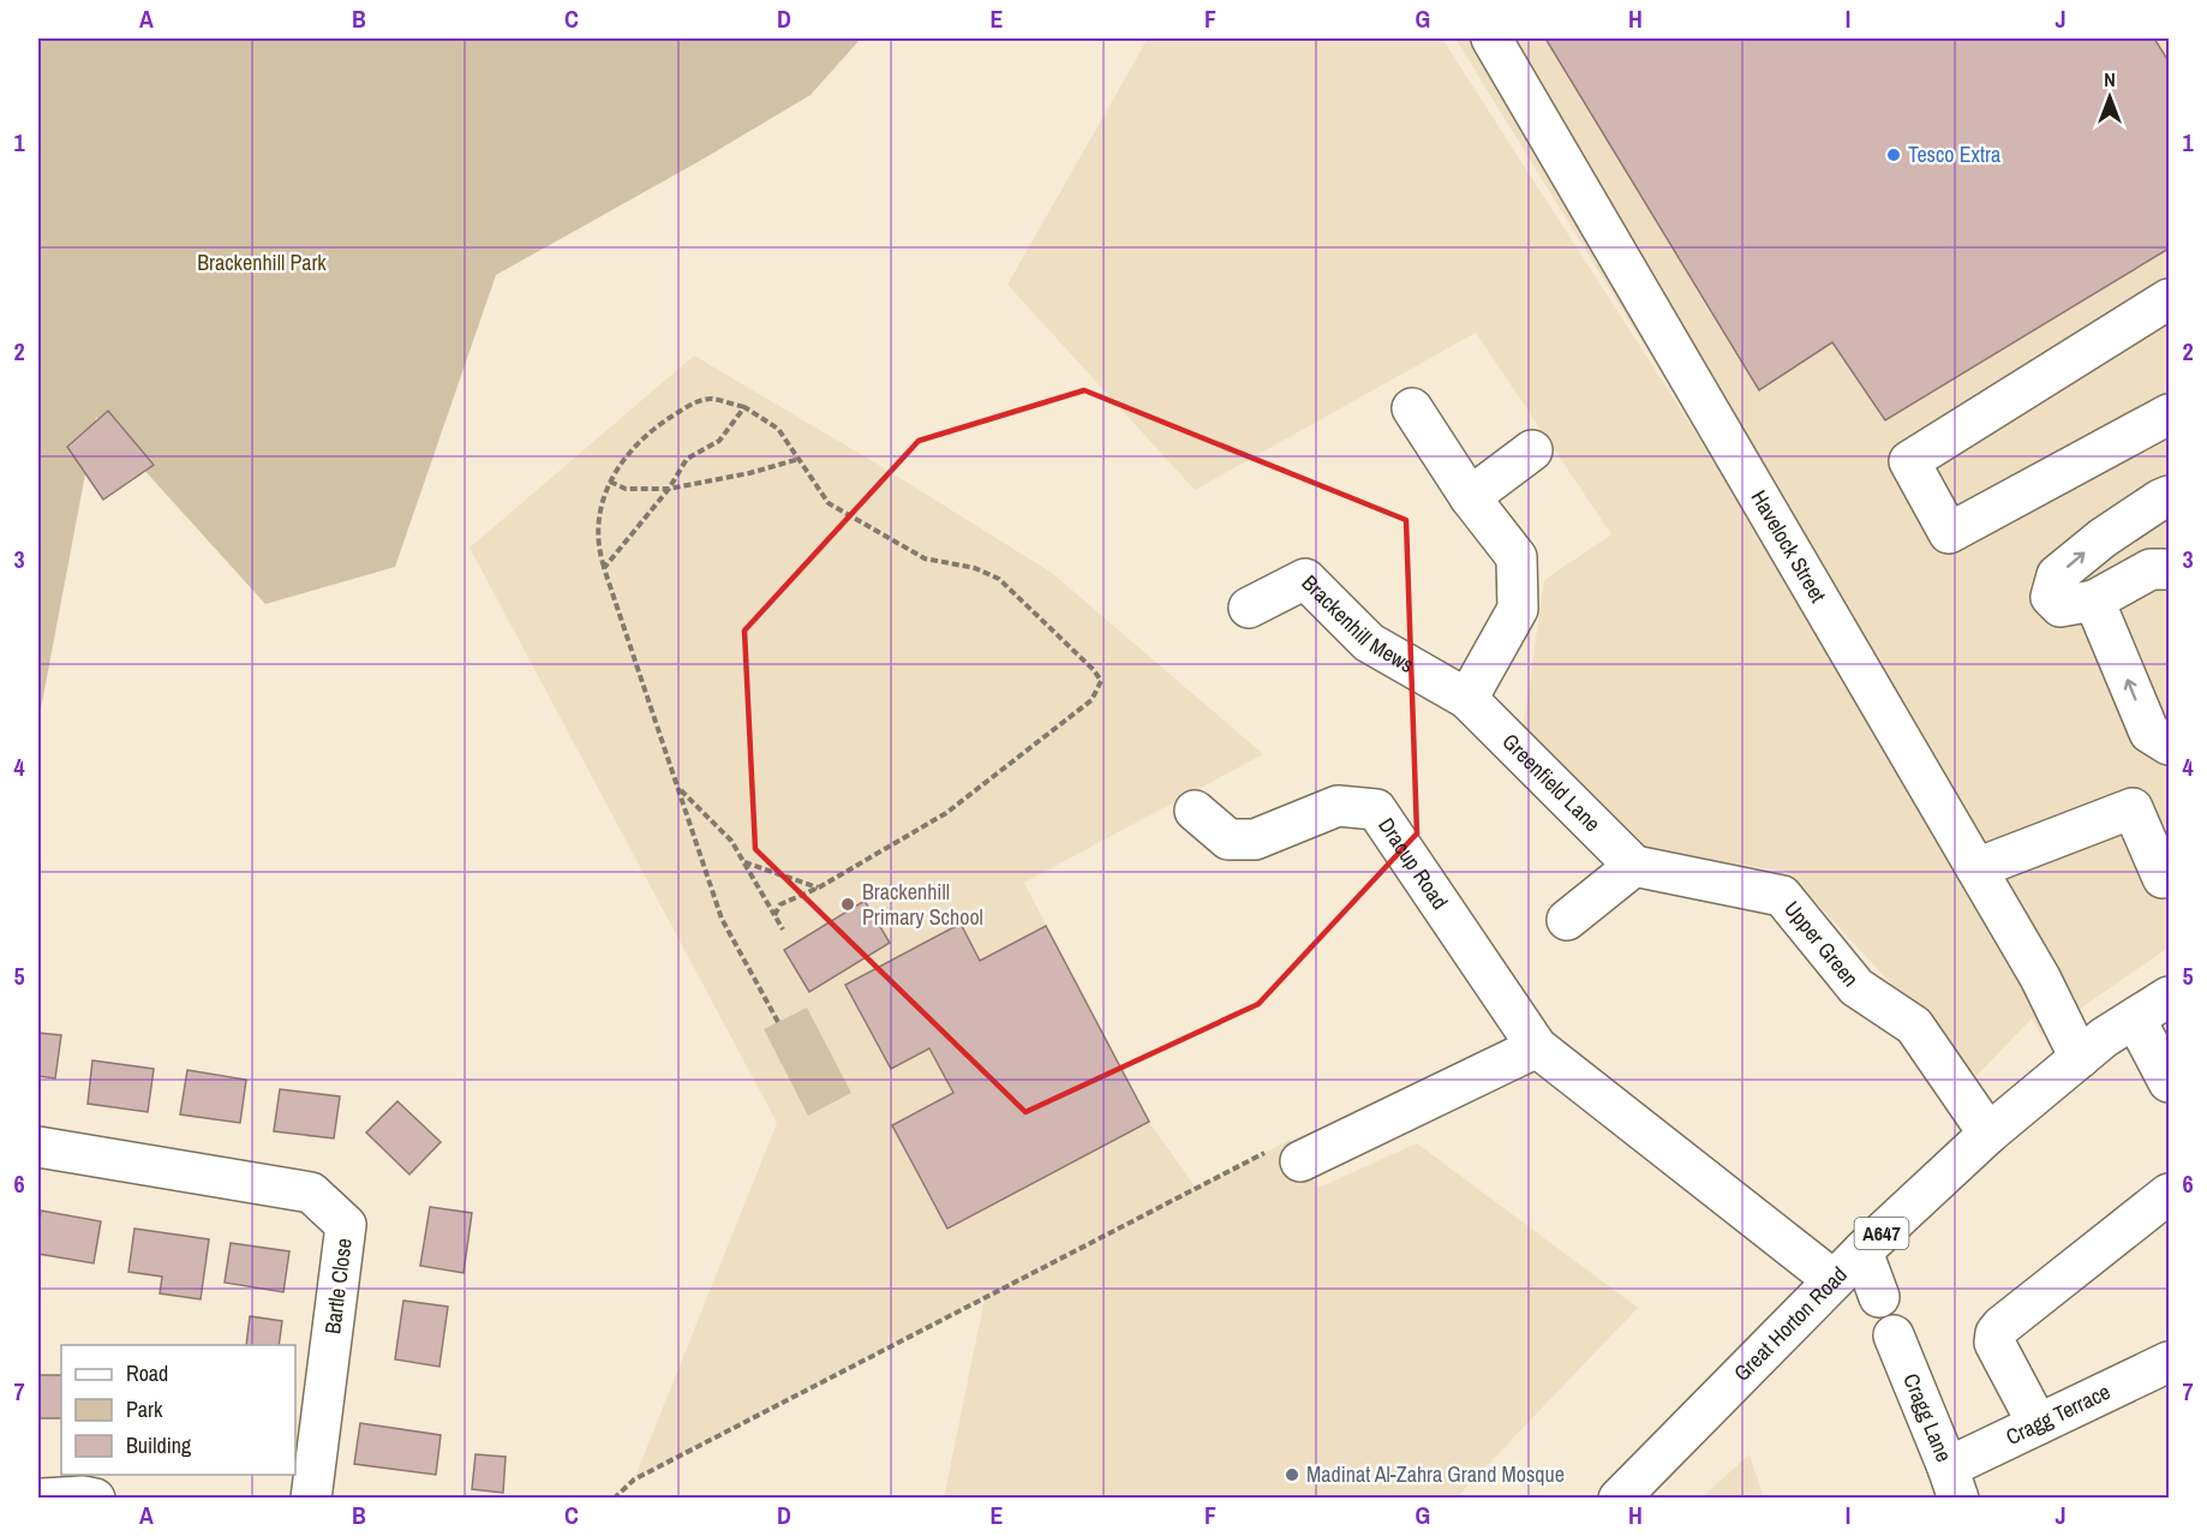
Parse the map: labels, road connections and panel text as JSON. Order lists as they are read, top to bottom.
{
  "streets": {
    "street": [
      "Havelock Street",
      "Brackenhill Mews",
      "Greenfield Lane",
      "Dracup Road",
      "Upper Green",
      "A647",
      "Bartle Close",
      "Great Horton Road",
      "Cragg Terrace",
      "Cragg Lane"
    ]
  },
  "crossings": [
    ["Havelock Street", "Great Horton Road"],
    ["Brackenhill Mews", "Greenfield Lane"],
    ["Greenfield Lane", "Upper Green"],
    ["Dracup Road", "Great Horton Road"],
    ["Upper Green", "Great Horton Road"],
    ["Cragg Terrace", "Cragg Lane"]
  ],
  "parks": ["Brackenhill Park"],
  "places": ["Tesco Extra", "Brackenhill Primary School", "Madinat Al-Zahra Grand Mosque"],
  "legend": ["Road", "Park", "Building"],
  "north": "top",
  "grid": {
    "columns": [
      "A",
      "B",
      "C",
      "D",
      "E",
      "F",
      "G",
      "H",
      "I",
      "J"
    ],
    "rows": [
      "1",
      "2",
      "3",
      "4",
      "5",
      "6",
      "7"
    ]
  }
}
